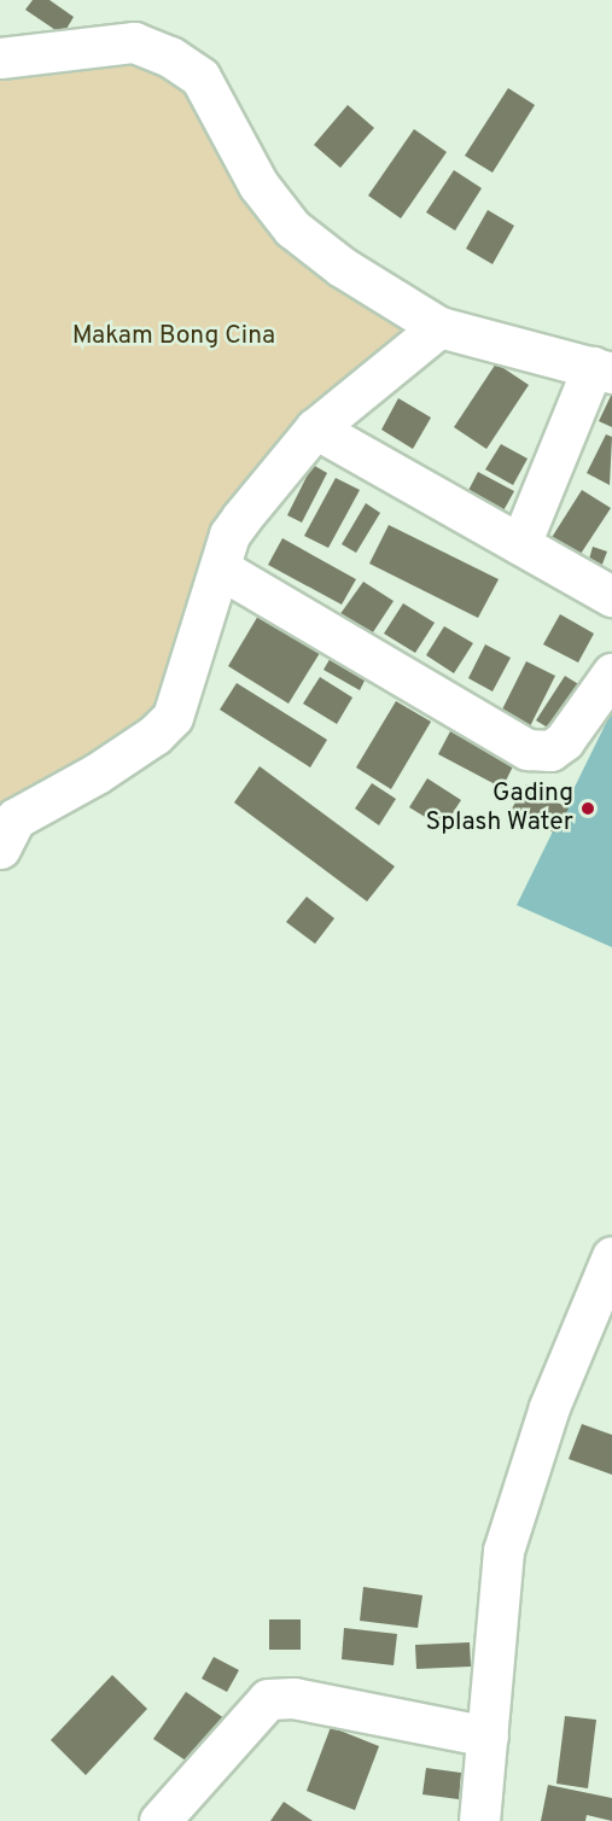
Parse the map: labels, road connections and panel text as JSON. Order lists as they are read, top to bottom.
{
  "parks": ["Makam Bong Cina"],
  "places": ["Gading Splash Water"]
}
